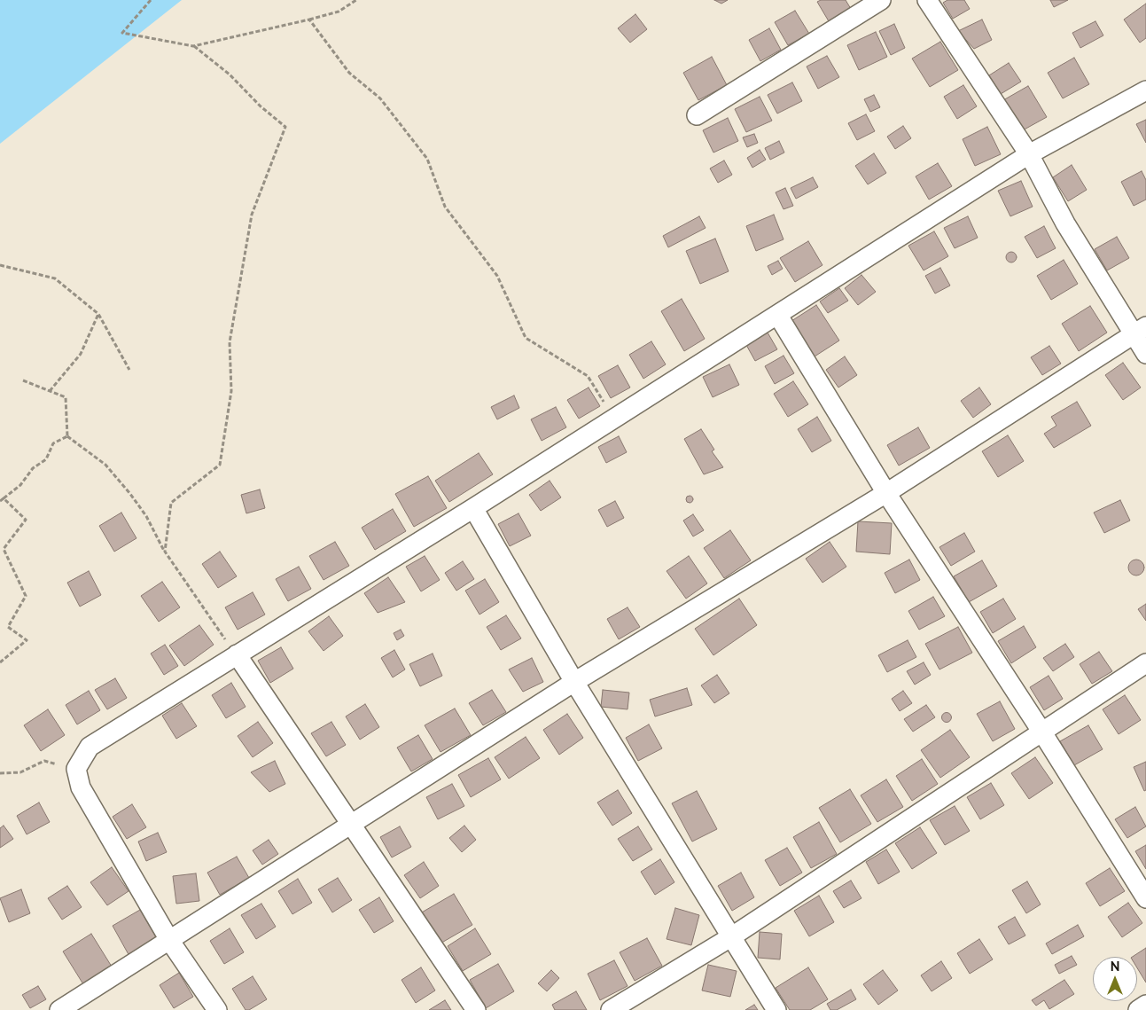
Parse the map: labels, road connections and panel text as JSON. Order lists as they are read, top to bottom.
{
  "north": "top"
}
